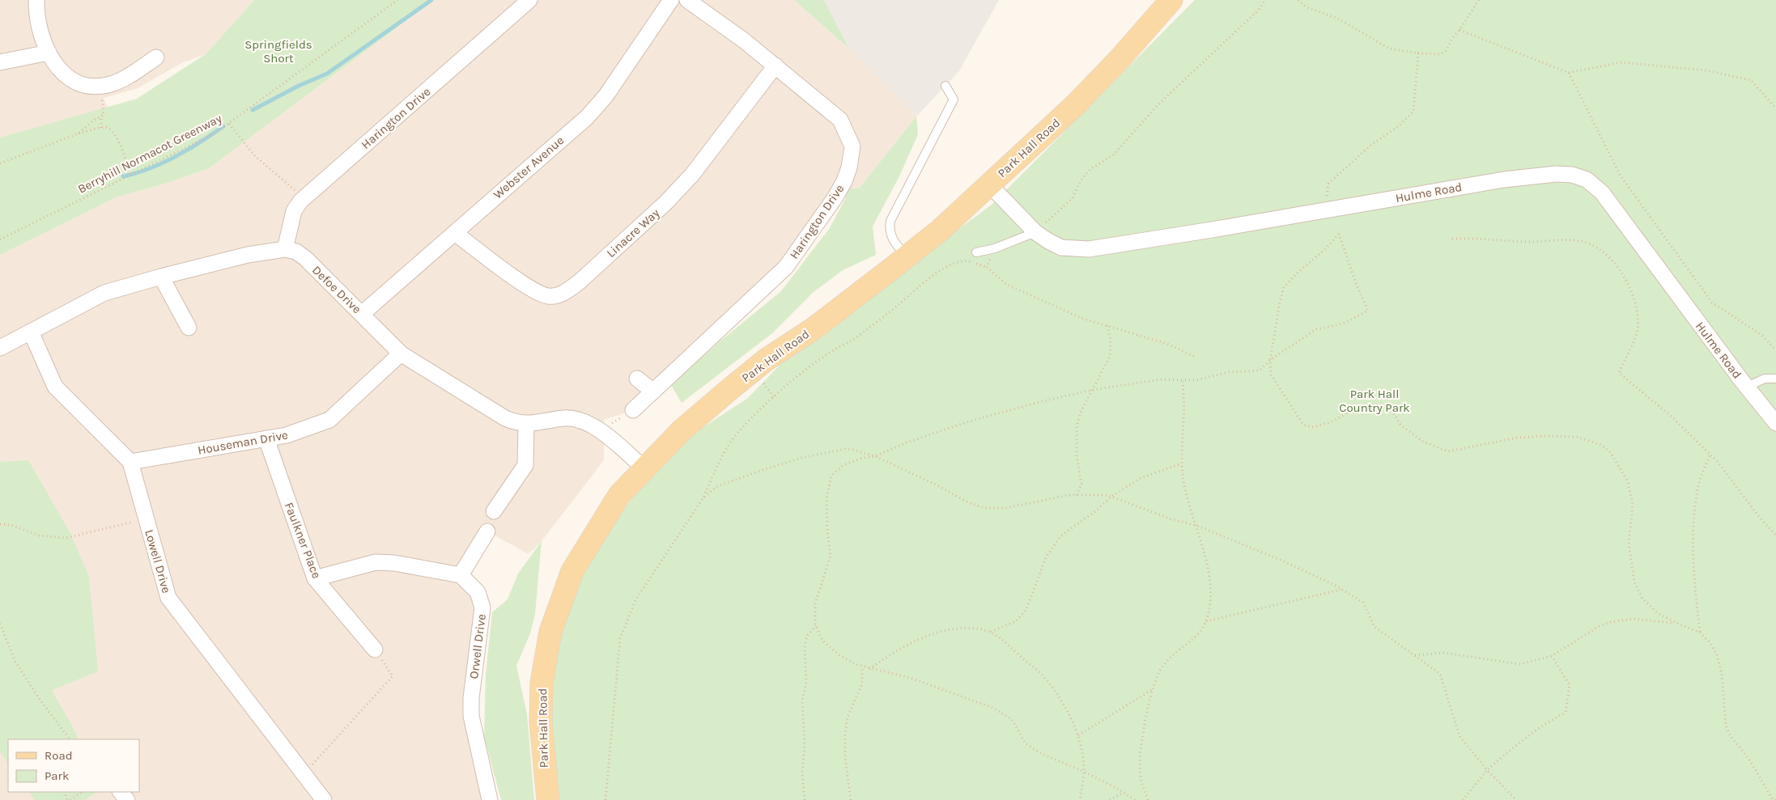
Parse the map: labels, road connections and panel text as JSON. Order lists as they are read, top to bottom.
{
  "streets": {
    "main road": ["Park Hall Road"],
    "street": [
      "Harington Drive",
      "Webster Avenue",
      "Hulme Road",
      "Linacre Way",
      "Defoe Drive",
      "Houseman Drive",
      "Faulkner Place",
      "Lowell Drive",
      "Orwell Drive"
    ],
    "path": ["Berryhill Normacot Greenway"]
  },
  "crossings": [
    ["Harington Drive", "Linacre Way"],
    ["Harington Drive", "Defoe Drive"],
    ["Park Hall Road", "Hulme Road"],
    ["Park Hall Road", "Defoe Drive"],
    ["Webster Avenue", "Linacre Way"],
    ["Webster Avenue", "Defoe Drive"],
    ["Defoe Drive", "Houseman Drive"],
    ["Defoe Drive", "Lowell Drive"],
    ["Houseman Drive", "Faulkner Place"],
    ["Houseman Drive", "Lowell Drive"]
  ],
  "parks": ["Springfields Short", "Park Hall Country Park"],
  "legend": ["Road", "Park"]
}
